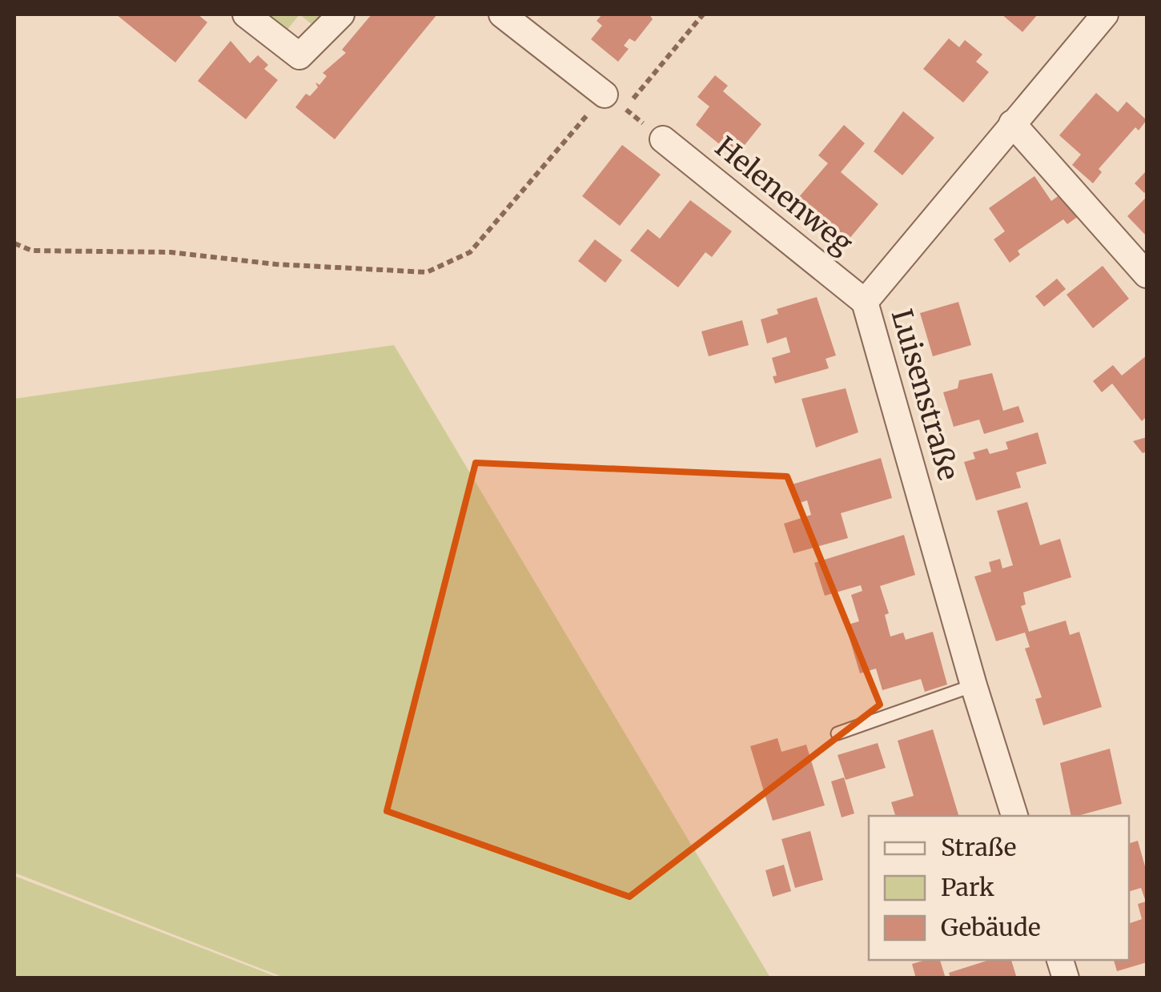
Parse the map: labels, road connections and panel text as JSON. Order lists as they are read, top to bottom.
{
  "streets": {
    "street": ["Helenenweg", "Luisenstraße"]
  },
  "crossings": [
    ["Helenenweg", "Luisenstraße"]
  ],
  "legend": ["Straße", "Park", "Gebäude"]
}
